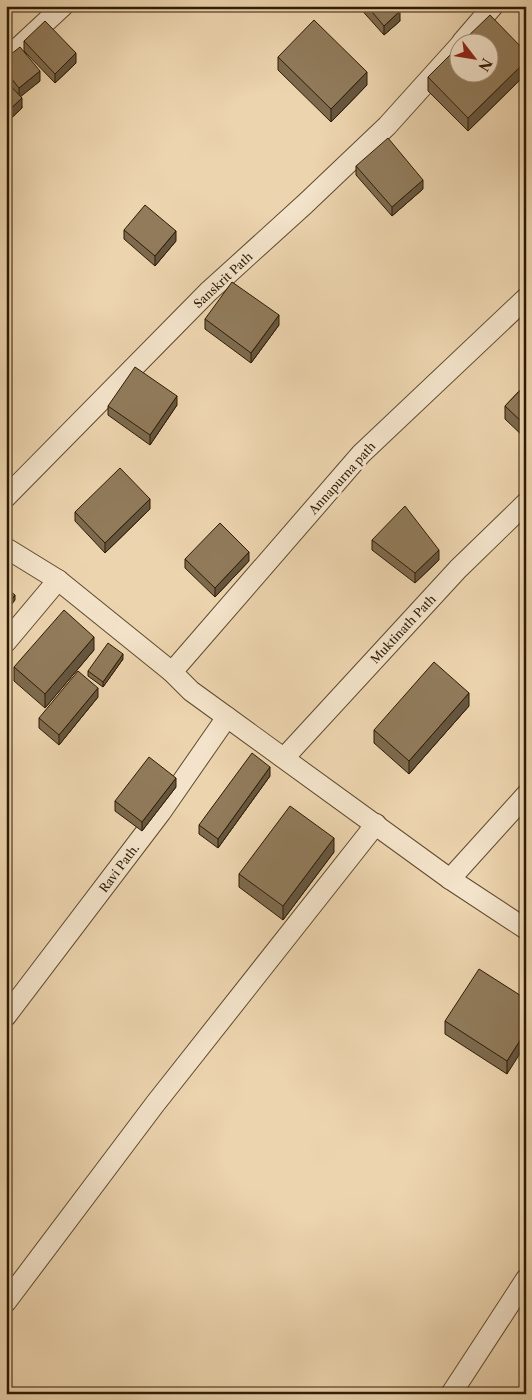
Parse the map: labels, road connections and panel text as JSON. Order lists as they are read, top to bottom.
{
  "streets": {
    "street": [
      "Sanskrit Path",
      "Annapurna path",
      "Muktinath Path",
      "Ravi Path."
    ]
  },
  "north": "bottom right"
}
